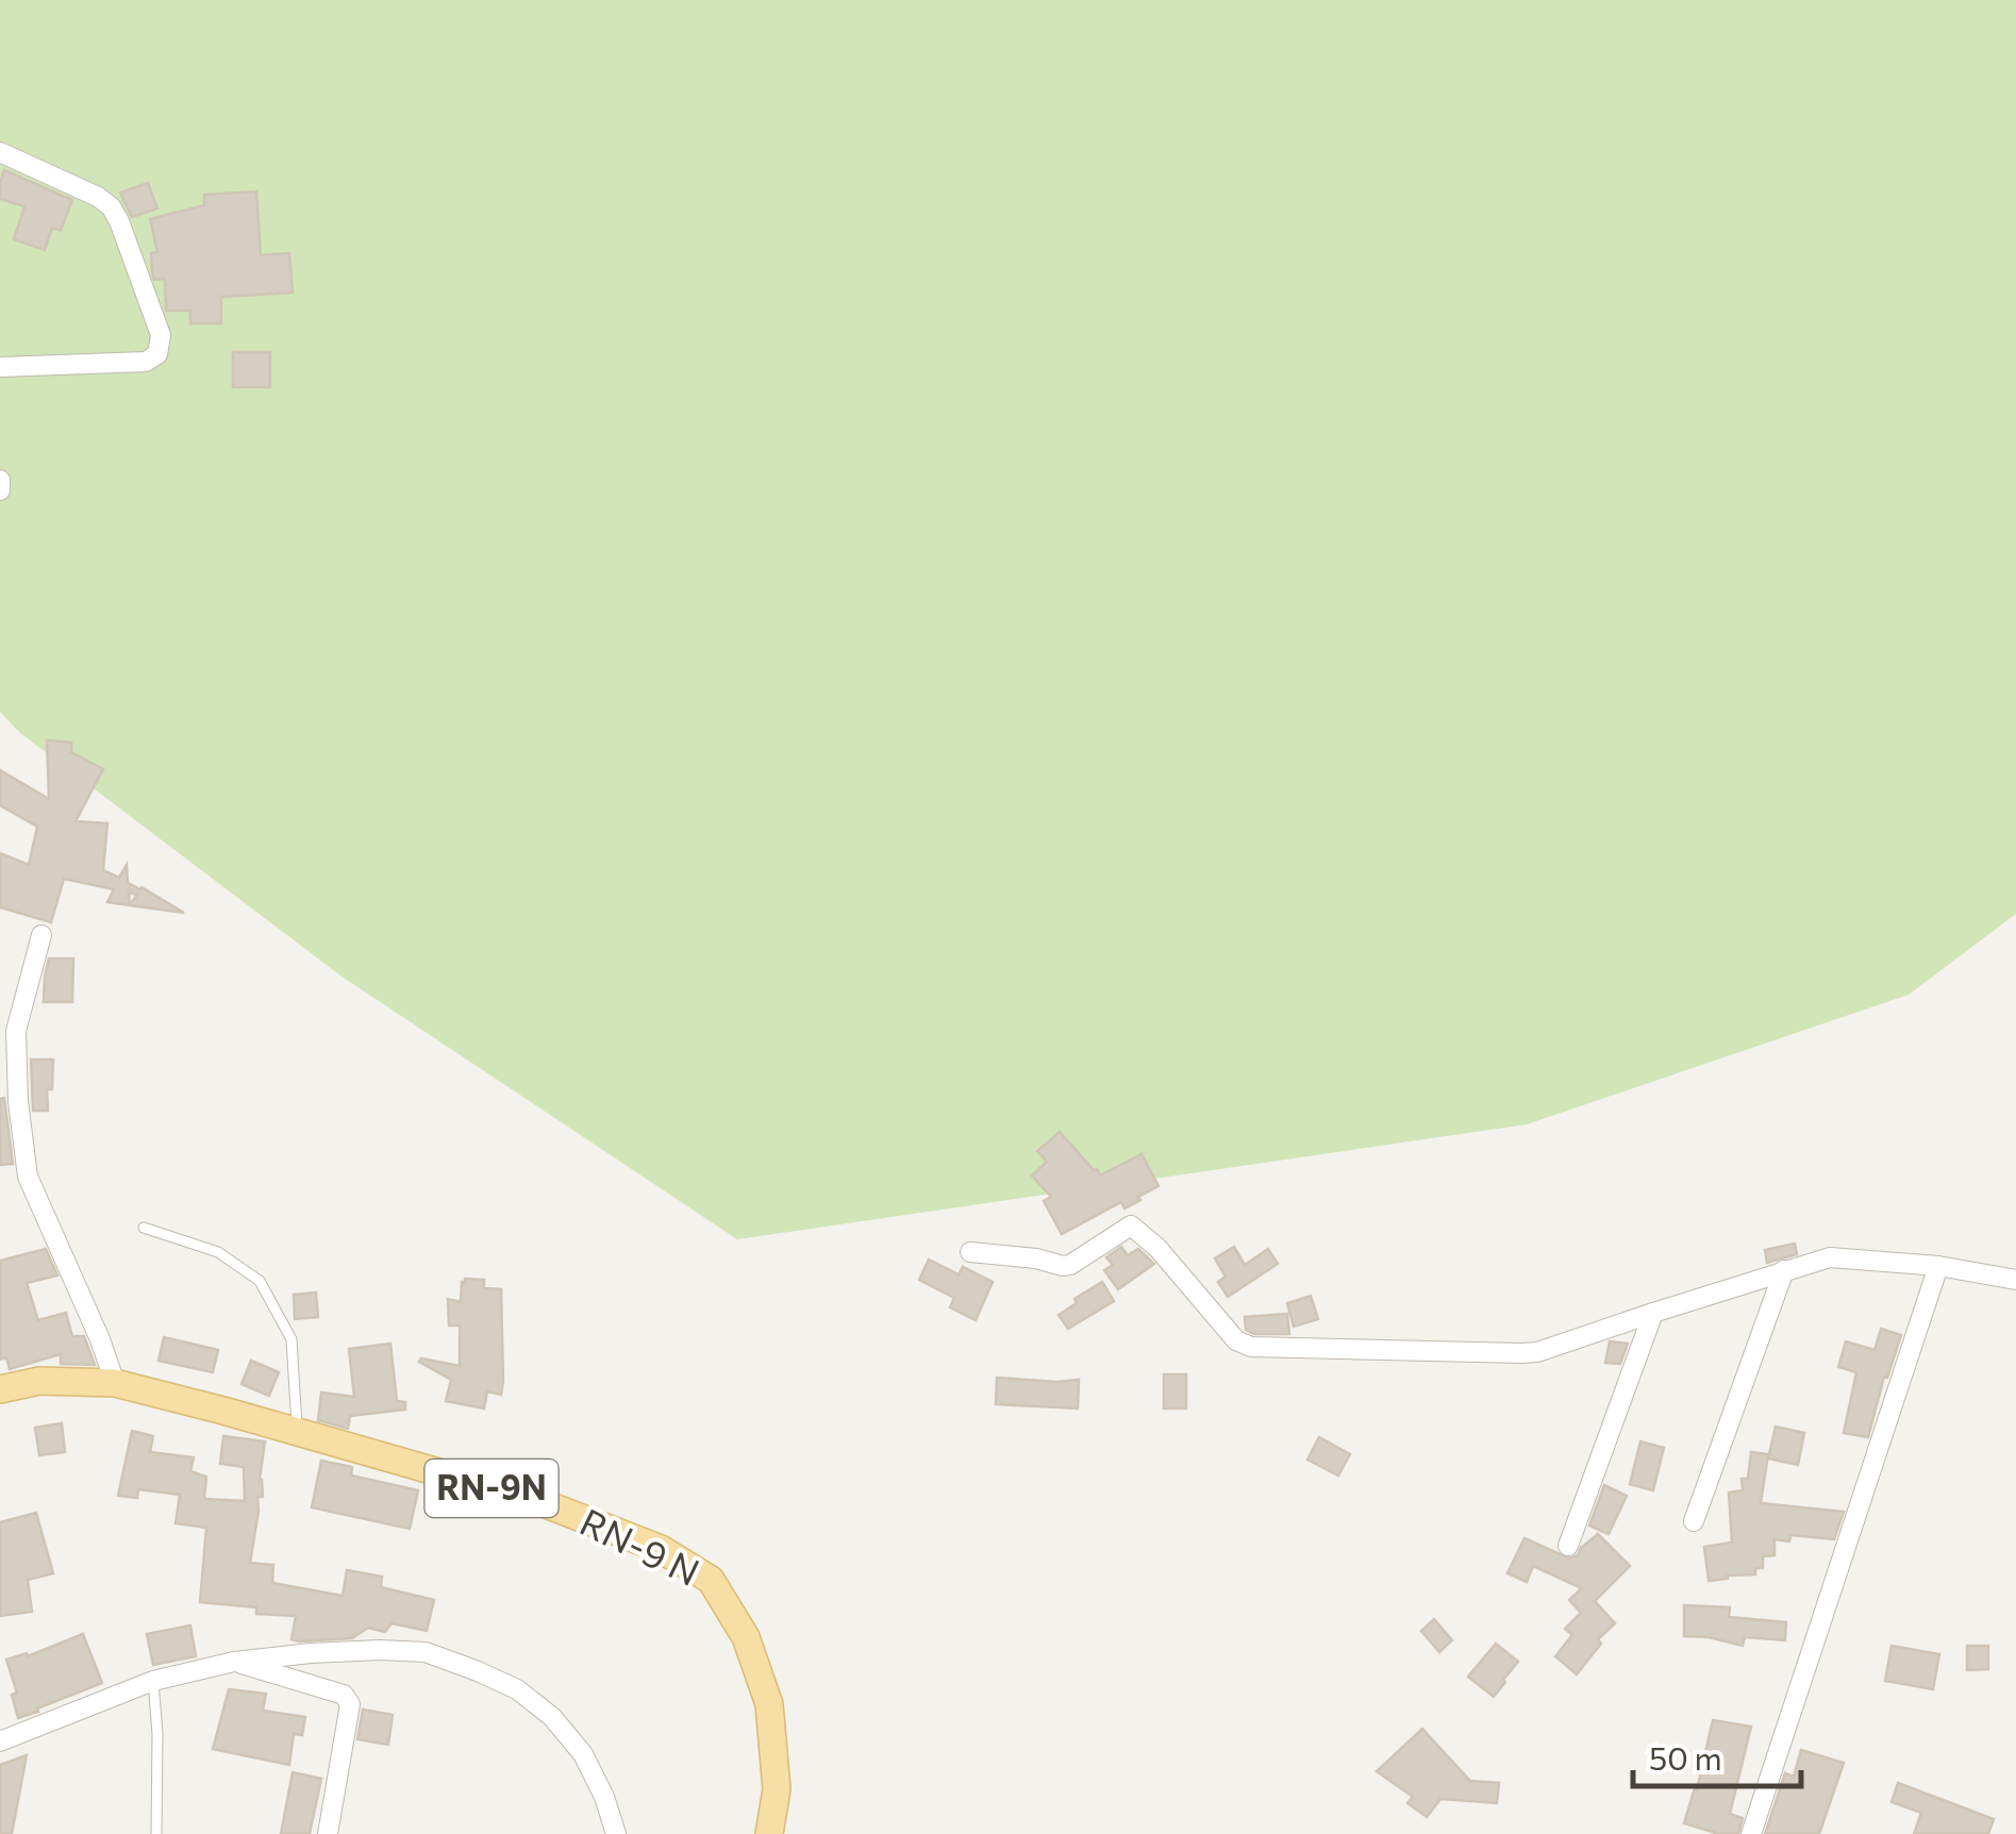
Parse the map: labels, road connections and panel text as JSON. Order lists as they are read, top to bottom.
{
  "streets": {
    "main road": ["RN-9N", "RN-9 N"]
  },
  "scale_bar": "50 m"
}
